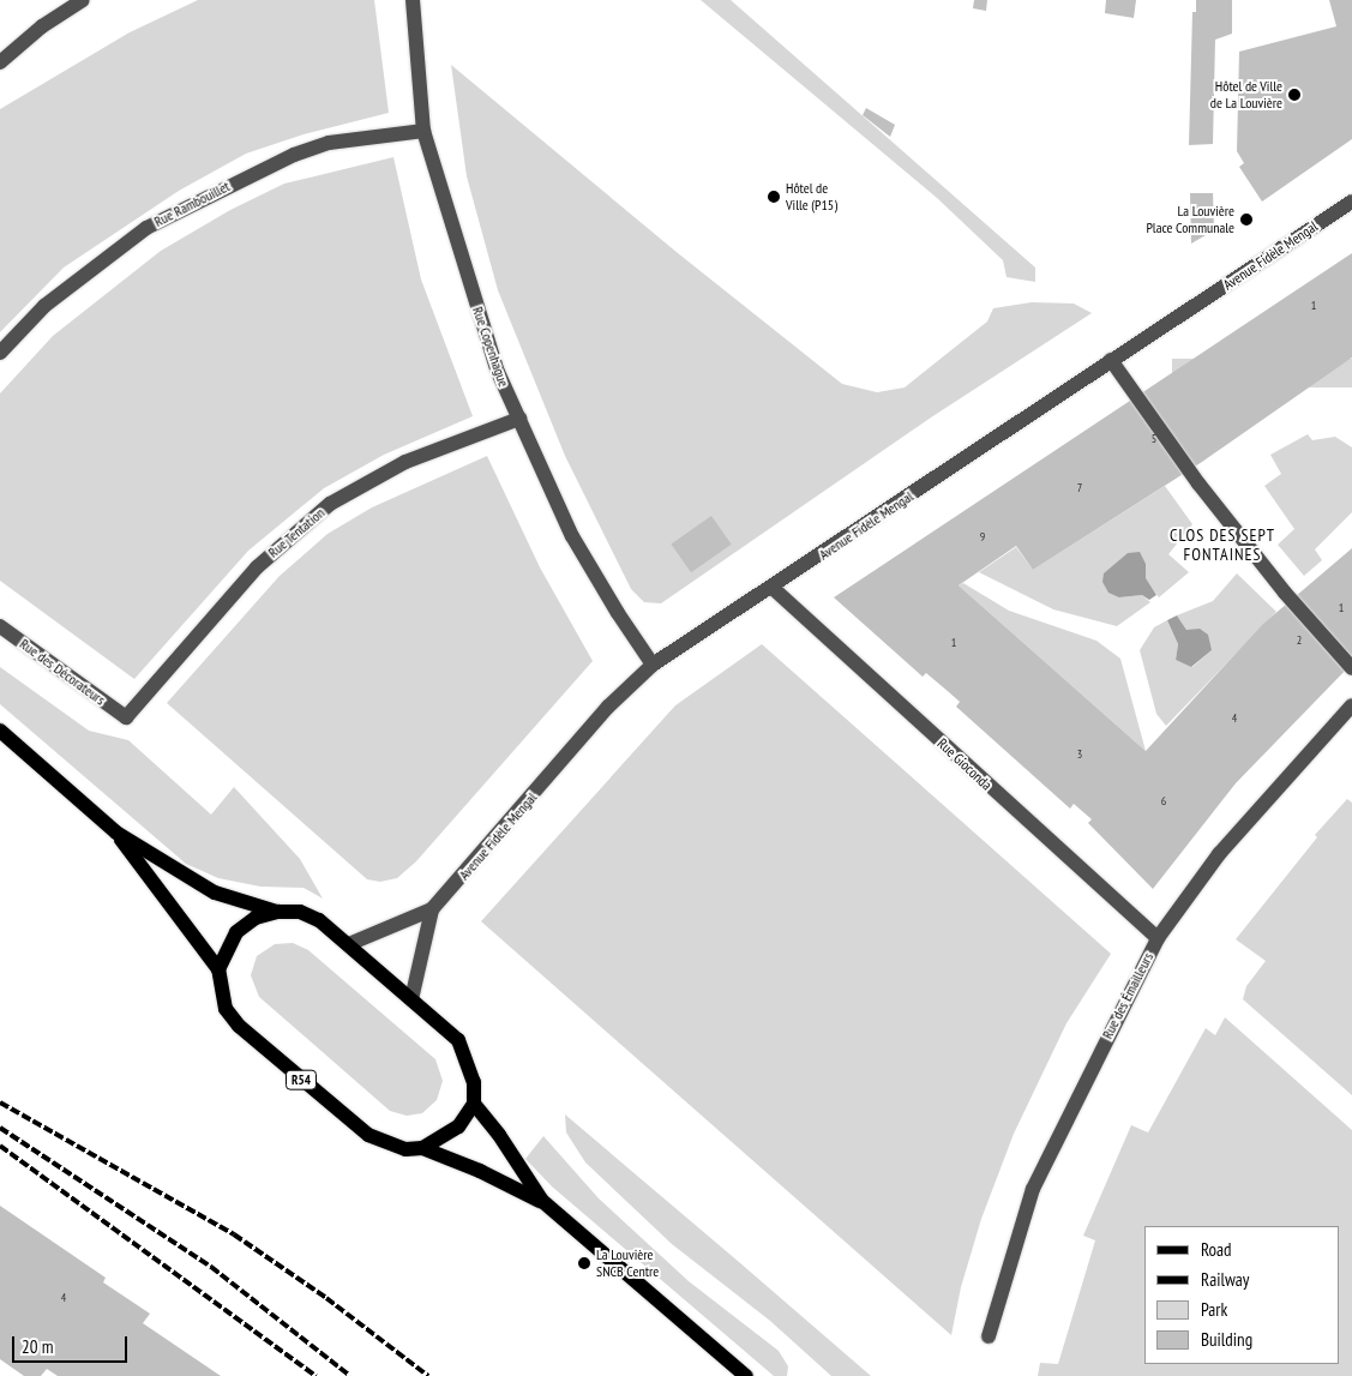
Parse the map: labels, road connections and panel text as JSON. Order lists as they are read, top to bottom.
{
  "streets": {
    "main road": ["R54"],
    "street": [
      "Rue Rambouillet",
      "Avenue Fidèle Mengal",
      "Rue Copenhague",
      "Rue Tentation",
      "Rue des Décorateurs",
      "Rue Gioconda",
      "Rue des Émailleurs"
    ]
  },
  "crossings": [
    ["Rue Rambouillet", "Rue Copenhague"],
    ["Avenue Fidèle Mengal", "Rue Copenhague"],
    ["Avenue Fidèle Mengal", "Rue Gioconda"],
    ["Avenue Fidèle Mengal", "R54"],
    ["Rue Copenhague", "Rue Tentation"],
    ["Rue Tentation", "Rue des Décorateurs"],
    ["Rue Gioconda", "Rue des Émailleurs"]
  ],
  "districts": ["CLOS DES SEPT FONTAINES"],
  "places": [
    "Hôtel de Ville de La Louvière",
    "Hôtel de Ville (P15)",
    "La Louvière Place Communale",
    "La Louvière SNCB Centre"
  ],
  "house_numbers": [
    "1",
    "5",
    "7",
    "9",
    "1",
    "2",
    "1",
    "4",
    "3",
    "6",
    "4"
  ],
  "legend": [
    "Road",
    "Railway",
    "Park",
    "Building"
  ],
  "scale_bar": "20 m"
}
